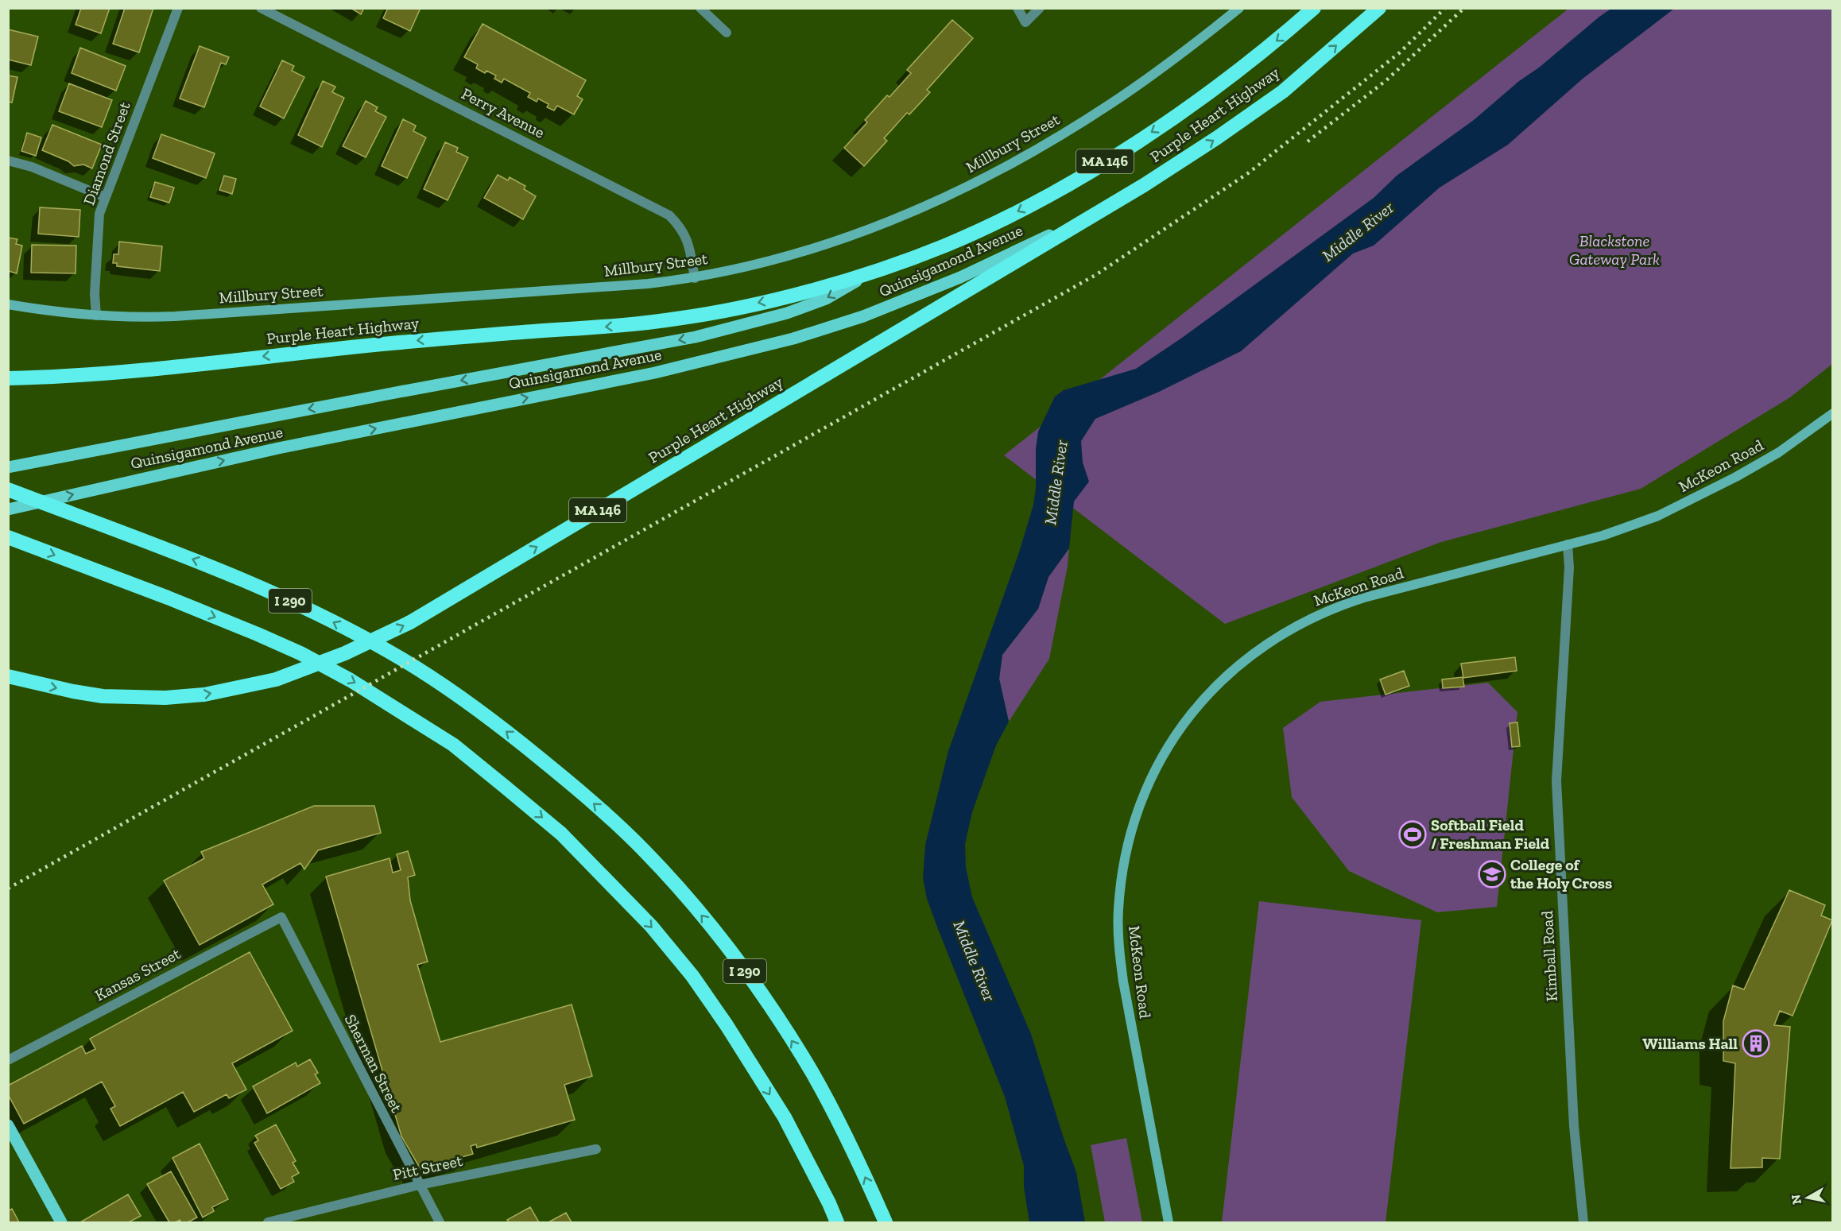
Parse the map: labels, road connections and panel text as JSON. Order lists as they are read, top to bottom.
{
  "streets": {
    "highway": ["Purple Heart Highway", "MA 146", "I 290"],
    "main road": ["Millbury Street", "Quinsigamond Avenue", "McKeon Road"],
    "street": [
      "Perry Avenue",
      "Diamond Street",
      "Kimball Road",
      "Kansas Street",
      "Sherman Street",
      "Pitt Street"
    ]
  },
  "crossings": [
    ["Perry Avenue", "Millbury Street"],
    ["Purple Heart Highway", "Quinsigamond Avenue"],
    ["Millbury Street", "Diamond Street"],
    ["McKeon Road", "Kimball Road"],
    ["Kansas Street", "Sherman Street"],
    ["Sherman Street", "Pitt Street"]
  ],
  "water": ["Middle River"],
  "parks": ["Blackstone Gateway Park"],
  "places": {
    "sports": ["Softball Field / Freshman Field"],
    "school or university": ["College of the Holy Cross"],
    "building": ["Williams Hall"]
  },
  "north": "left"
}
